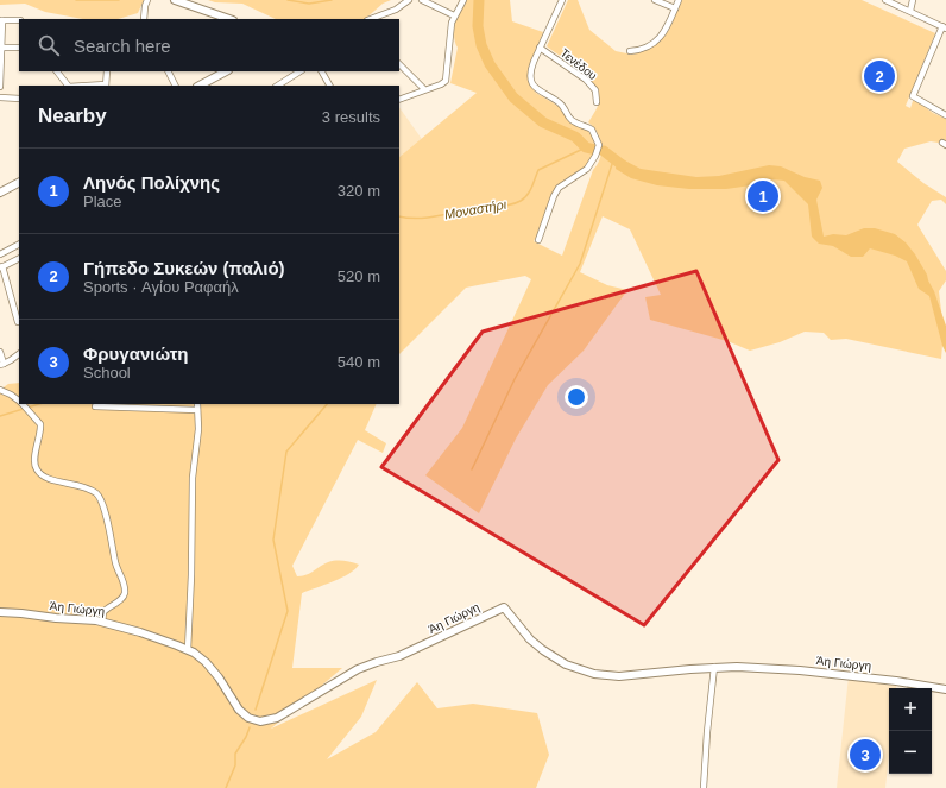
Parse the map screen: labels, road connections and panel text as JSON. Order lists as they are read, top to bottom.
{
  "streets": {
    "street": ["Τενέδου", "Άη Γιώργη"]
  },
  "water": ["Μοναστήρι"],
  "page": {
    "search": "Search here",
    "pins": ["2", "1", "3"],
    "heading": ["Nearby", "3 results"],
    "list": [
      {
        "mark": "1",
        "name": "Ληνός Πολίχνης",
        "note": "Place",
        "value": "320 m"
      },
      {
        "mark": "2",
        "name": "Γήπεδο Συκεών (παλιό)",
        "note": "Sports · Αγίου Ραφαήλ",
        "value": "520 m"
      },
      {
        "mark": "3",
        "name": "Φρυγανιώτη",
        "note": "School",
        "value": "540 m"
      }
    ],
    "map_buttons": ["+", "−"]
  }
}
